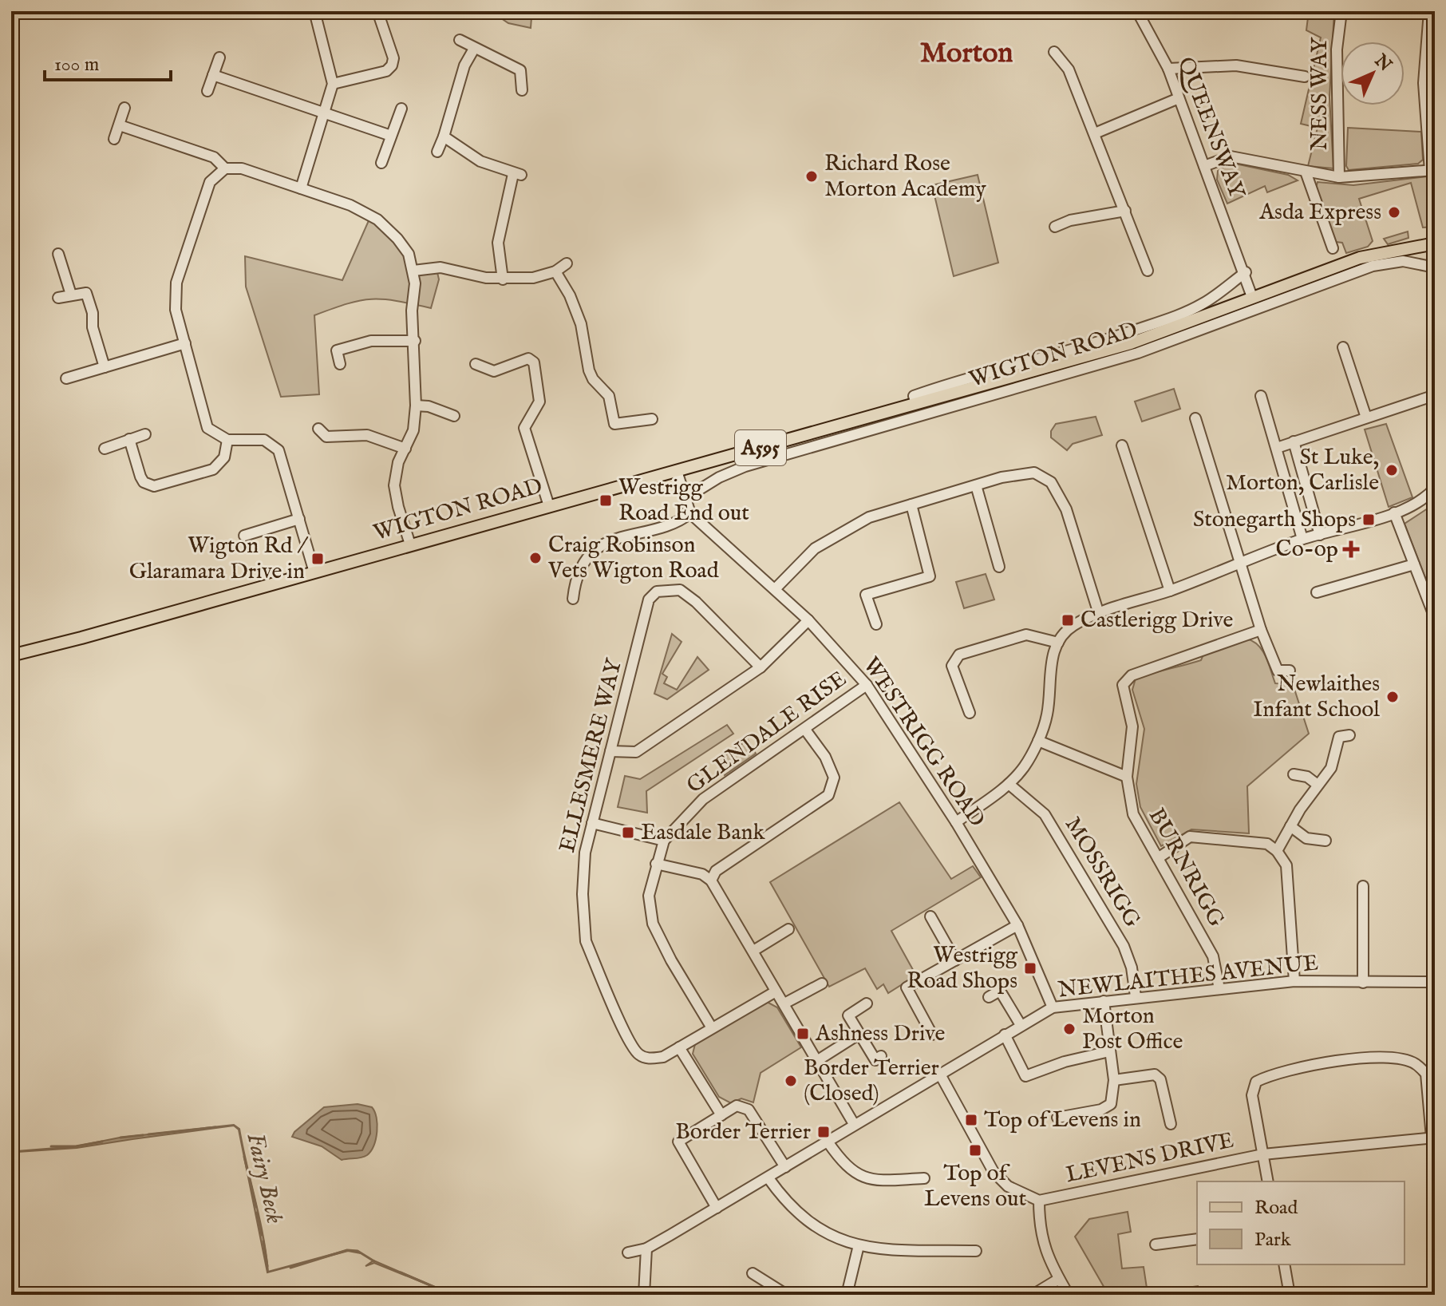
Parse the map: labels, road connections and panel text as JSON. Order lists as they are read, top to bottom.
{
  "streets": {
    "main road": ["WIGTON ROAD", "A595"],
    "street": [
      "NESS WAY",
      "QUEENSWAY",
      "GLENDALE RISE",
      "WESTRIGG ROAD",
      "ELLESMERE WAY",
      "BURNRIGG",
      "MOSSRIGG",
      "NEWLAITHES AVENUE",
      "LEVENS DRIVE"
    ]
  },
  "crossings": [
    ["QUEENSWAY", "WIGTON ROAD"],
    ["GLENDALE RISE", "WESTRIGG ROAD"],
    ["WESTRIGG ROAD", "NEWLAITHES AVENUE"],
    ["BURNRIGG", "NEWLAITHES AVENUE"],
    ["MOSSRIGG", "NEWLAITHES AVENUE"],
    ["NEWLAITHES AVENUE", "LEVENS DRIVE"]
  ],
  "districts": ["Morton"],
  "water": ["Fairy Beck"],
  "places": {
    "other": [
      "Richard Rose Morton Academy",
      "Asda Express",
      "St Luke, Morton, Carlisle",
      "Craig Robinson Vets Wigton Road",
      "Newlaithes Infant School",
      "Morton Post Office",
      "Border Terrier (Closed)"
    ],
    "transit": [
      "Westrigg Road End out",
      "Stonegarth Shops",
      "Wigton Rd / Glaramara Drive in",
      "Castlerigg Drive",
      "Easdale Bank",
      "Westrigg Road Shops",
      "Ashness Drive",
      "Top of Levens in",
      "Border Terrier",
      "Top of Levens out"
    ],
    "health": ["Co-op"]
  },
  "legend": ["Road", "Park"],
  "scale_bar": "100 m",
  "north": "top right"
}
